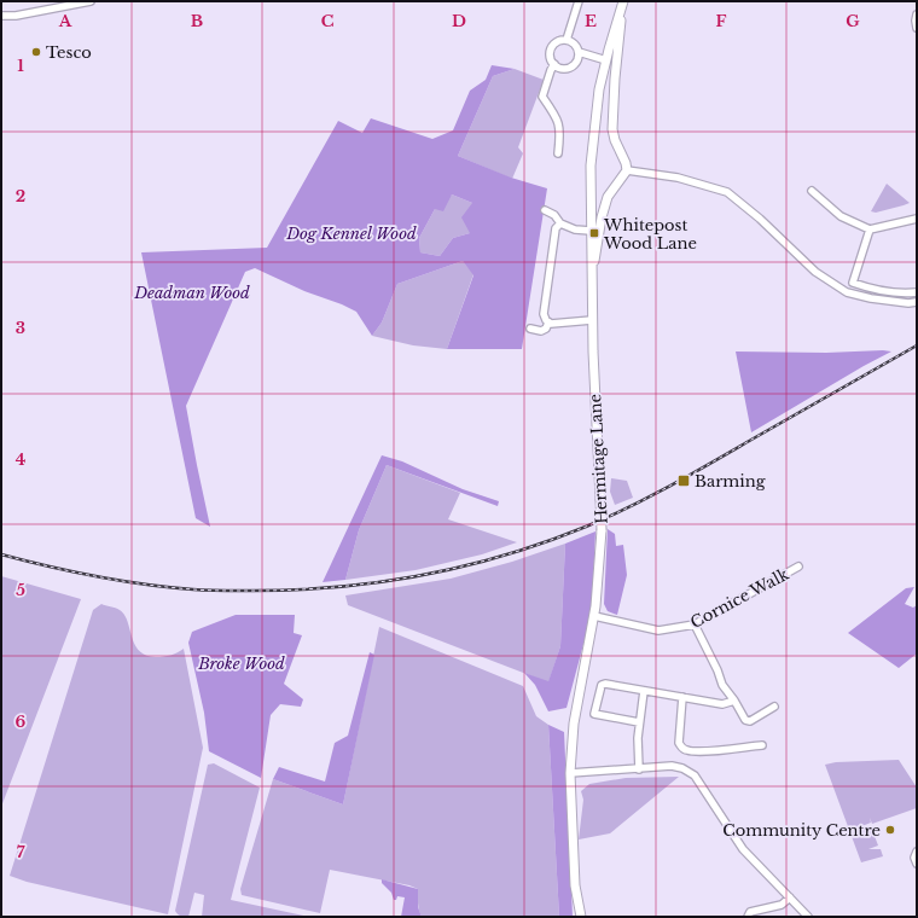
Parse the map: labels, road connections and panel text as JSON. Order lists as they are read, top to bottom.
{
  "streets": {
    "main road": ["Hermitage Lane"],
    "street": ["Cornice Walk"]
  },
  "crossings": [
    ["Hermitage Lane", "Cornice Walk"]
  ],
  "parks": ["Dog Kennel Wood", "Deadman Wood", "Broke Wood"],
  "places": {
    "other": ["Tesco", "Community Centre"],
    "transit": ["Whitepost Wood Lane", "Barming"]
  },
  "grid": {
    "columns": [
      "A",
      "B",
      "C",
      "D",
      "E",
      "F",
      "G"
    ],
    "rows": [
      "1",
      "2",
      "3",
      "4",
      "5",
      "6",
      "7"
    ]
  }
}
